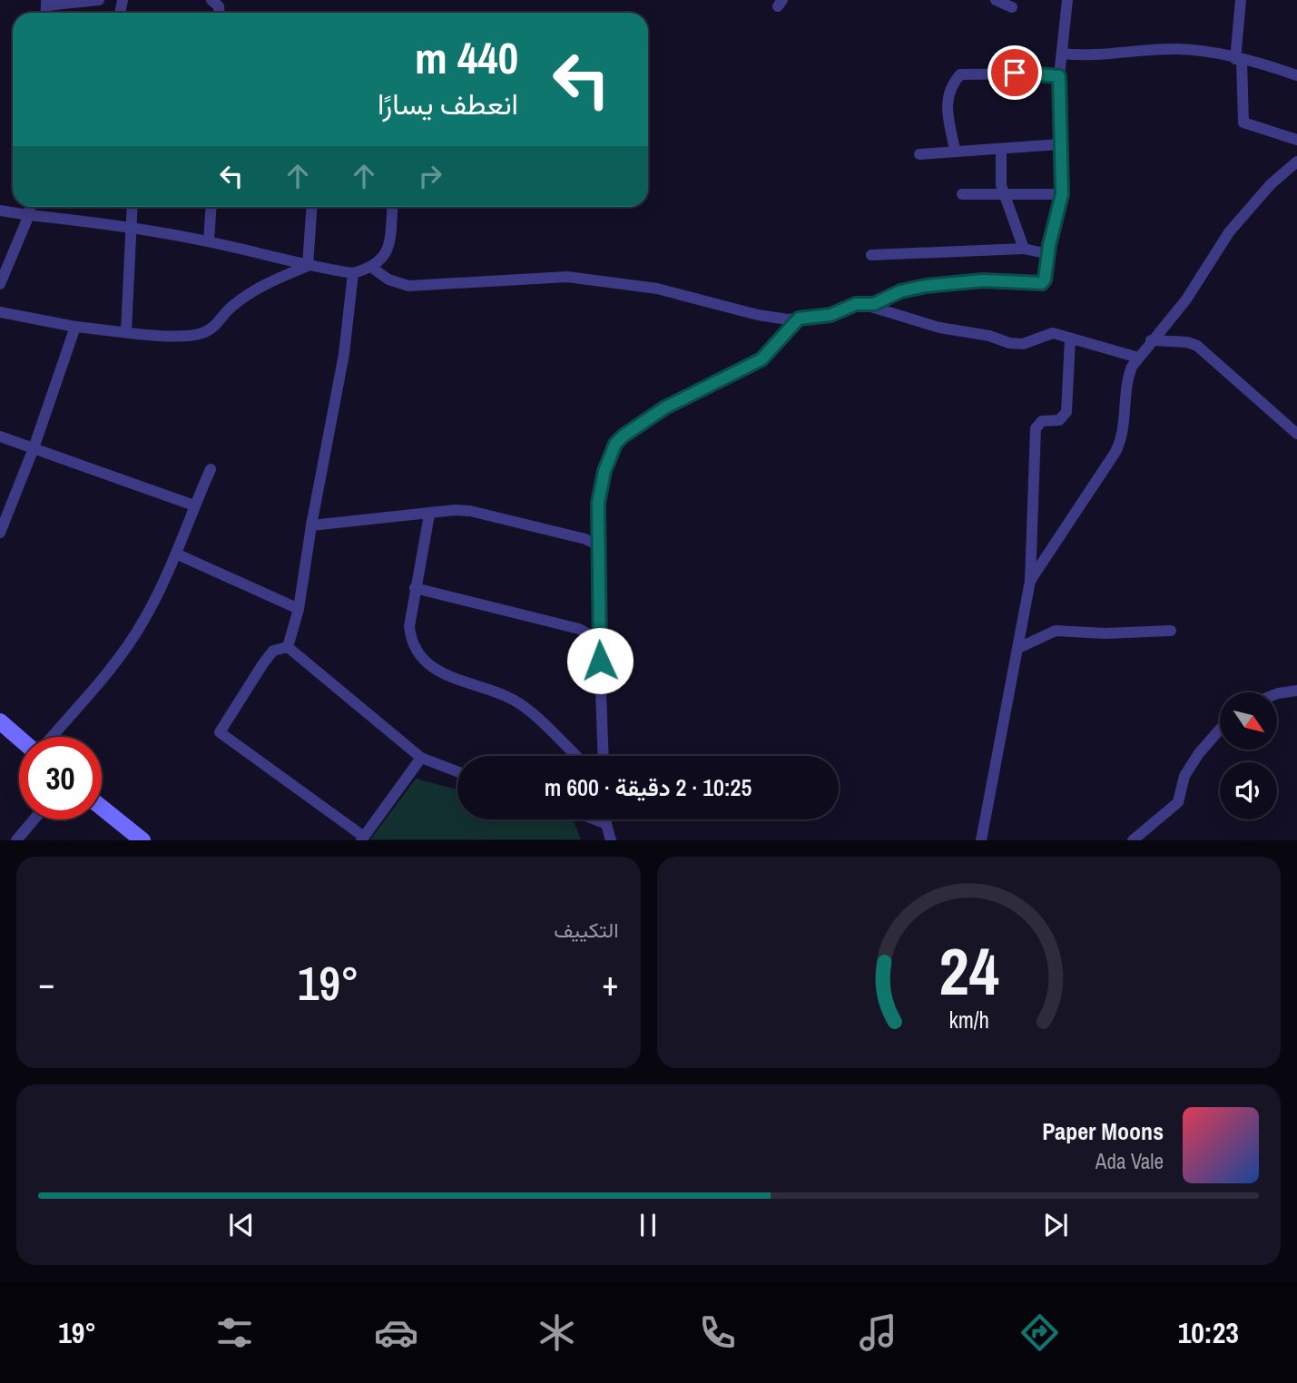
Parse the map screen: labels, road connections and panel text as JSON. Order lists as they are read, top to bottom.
{
  "north": "bottom right",
  "page": {
    "turn": ["440 m", "انعطف يسارًا"],
    "limit": "30",
    "trip": "10:25 · 2 دقيقة · 600 m",
    "tile": "التكييف",
    "heat": ["−", "19°", "+"],
    "song": ["Paper Moons", "Ada Vale"],
    "tabs": ["10:23", "19°"],
    "gauge": ["24", "km/h"]
  }
}
